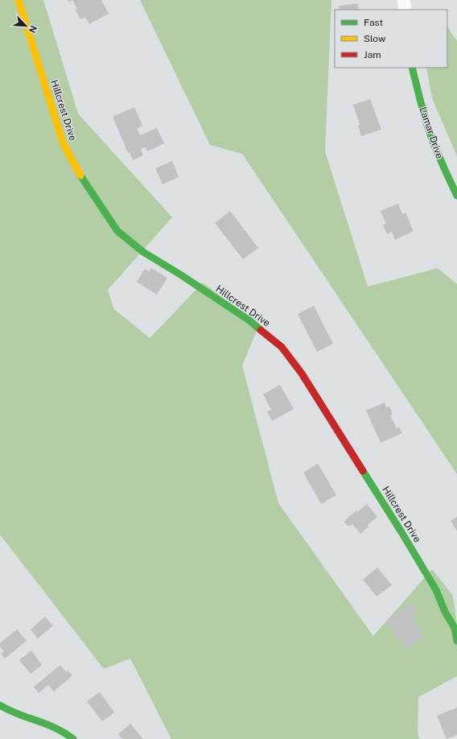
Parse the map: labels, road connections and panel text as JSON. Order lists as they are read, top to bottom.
{
  "streets": {
    "street": ["Hillcrest Drive", "Lamar Drive"]
  },
  "legend": ["Fast", "Slow", "Jam"],
  "north": "bottom right"
}
